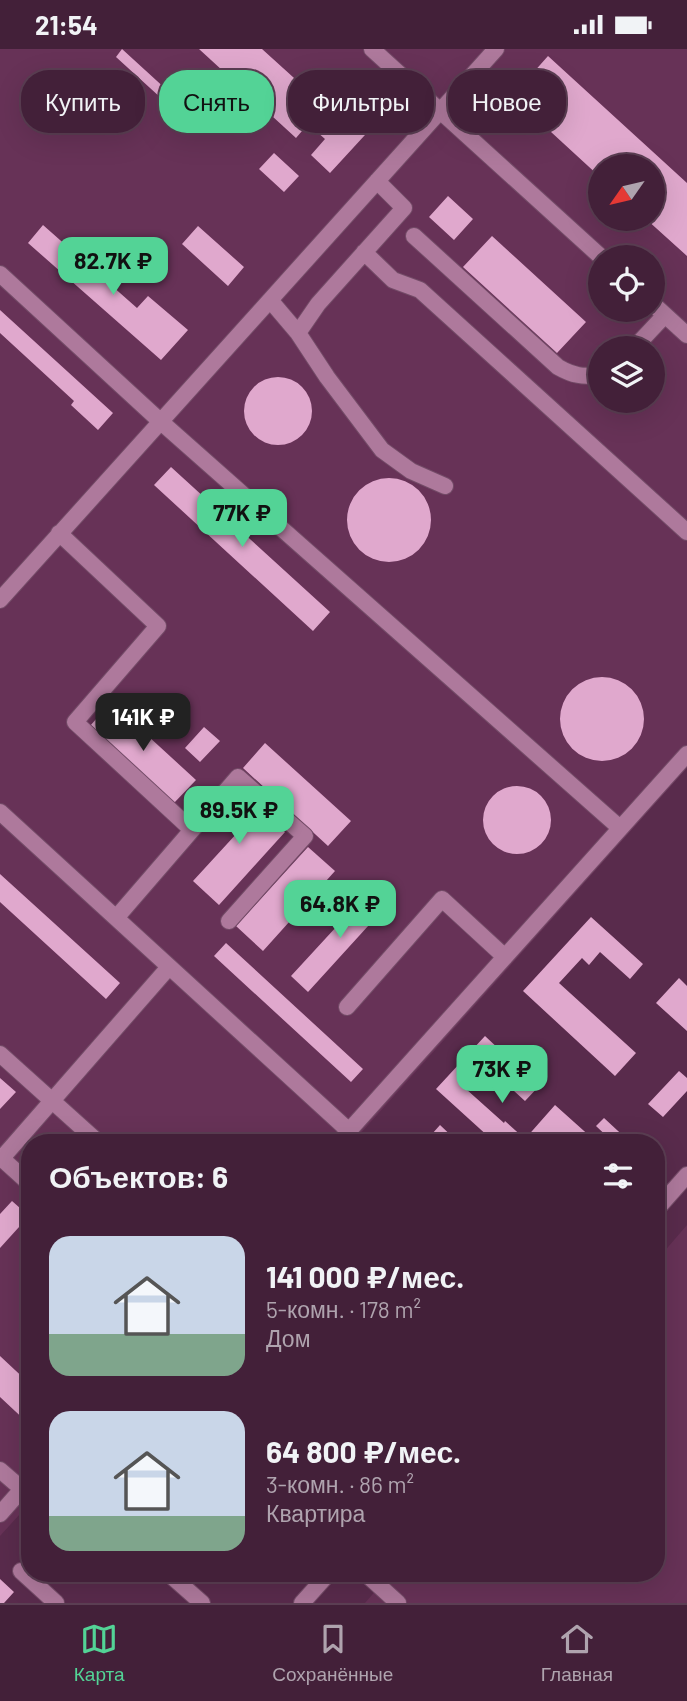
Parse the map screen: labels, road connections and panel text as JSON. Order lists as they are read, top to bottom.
{
  "north": "bottom left",
  "page": {
    "status": "21:54",
    "chip": [
      "Купить",
      "Снять",
      "Фильтры",
      "Новое"
    ],
    "price": [
      "82.7K ₽",
      "77K ₽",
      "141K ₽",
      "89.5K ₽",
      "64.8K ₽",
      "73K ₽"
    ],
    "heading": "Объектов: 6",
    "list": [
      {
        "name": "141 000 ₽/мес.",
        "note": "5-комн. · 178 m² · Дом"
      },
      {
        "name": "64 800 ₽/мес.",
        "note": "3-комн. · 86 m² · Квартира"
      }
    ],
    "tabs": ["Карта", "Сохранённые", "Главная"]
  }
}
